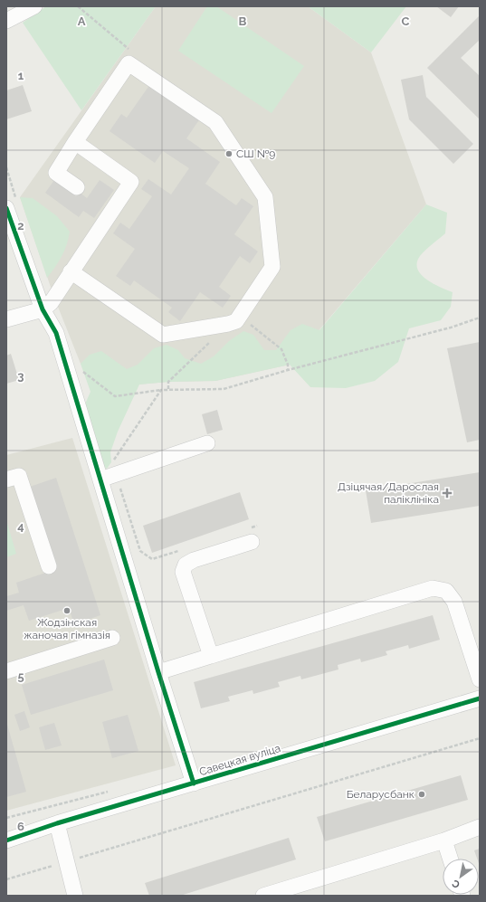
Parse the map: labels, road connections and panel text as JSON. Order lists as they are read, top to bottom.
{
  "streets": {
    "street": ["Савецкая вуліца"]
  },
  "places": {
    "other": ["СШ №9", "Жодзінская жаночая гімназія", "Беларусбанк"],
    "health": ["Дзіцячая/Дарослая паліклініка"]
  },
  "north": "bottom left",
  "grid": {
    "columns": ["A", "B", "C"],
    "rows": [
      "1",
      "2",
      "3",
      "4",
      "5",
      "6"
    ]
  }
}
